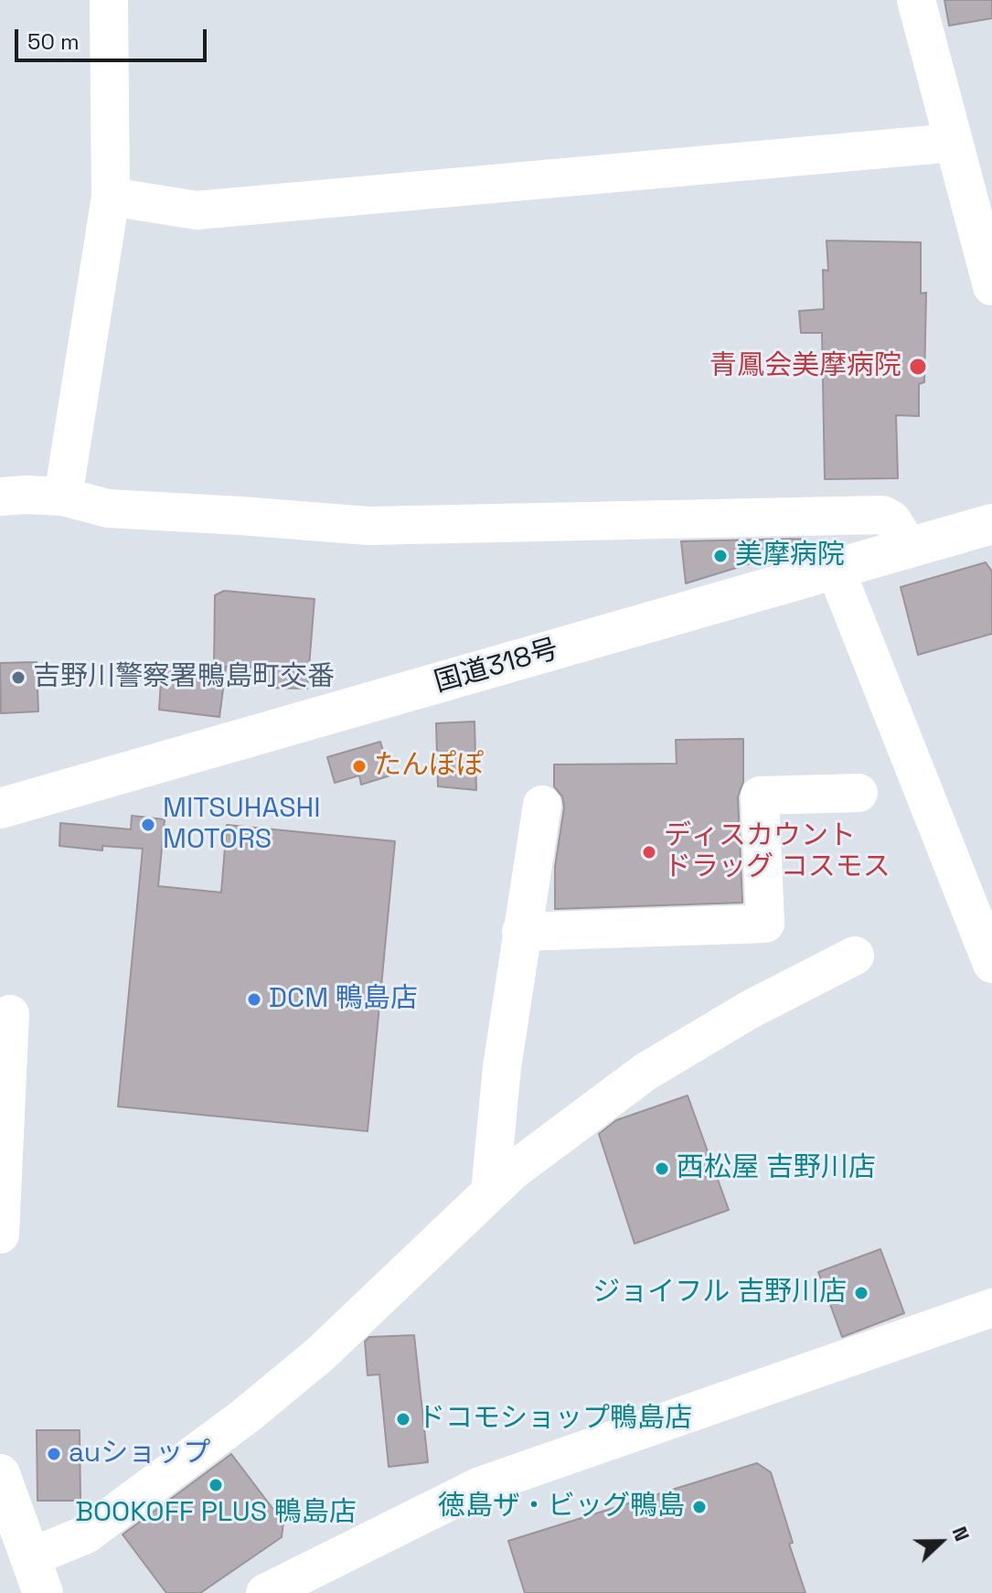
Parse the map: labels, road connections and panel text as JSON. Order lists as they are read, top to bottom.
{
  "streets": {
    "highway": ["国道318号"]
  },
  "places": [
    "青鳳会美摩病院",
    "美摩病院",
    "吉野川警察署鴨島町交番",
    "たんぽぽ",
    "MITSUHASHI MOTORS",
    "ディスカウント ドラッグ コスモス",
    "DCM 鴨島店",
    "西松屋 吉野川店",
    "ジョイフル 吉野川店",
    "ドコモショップ鴨島店",
    "auショップ",
    "BOOKOFF PLUS 鴨島店",
    "徳島ザ・ビッグ鴨島"
  ],
  "scale_bar": "50 m",
  "north": "right"
}
